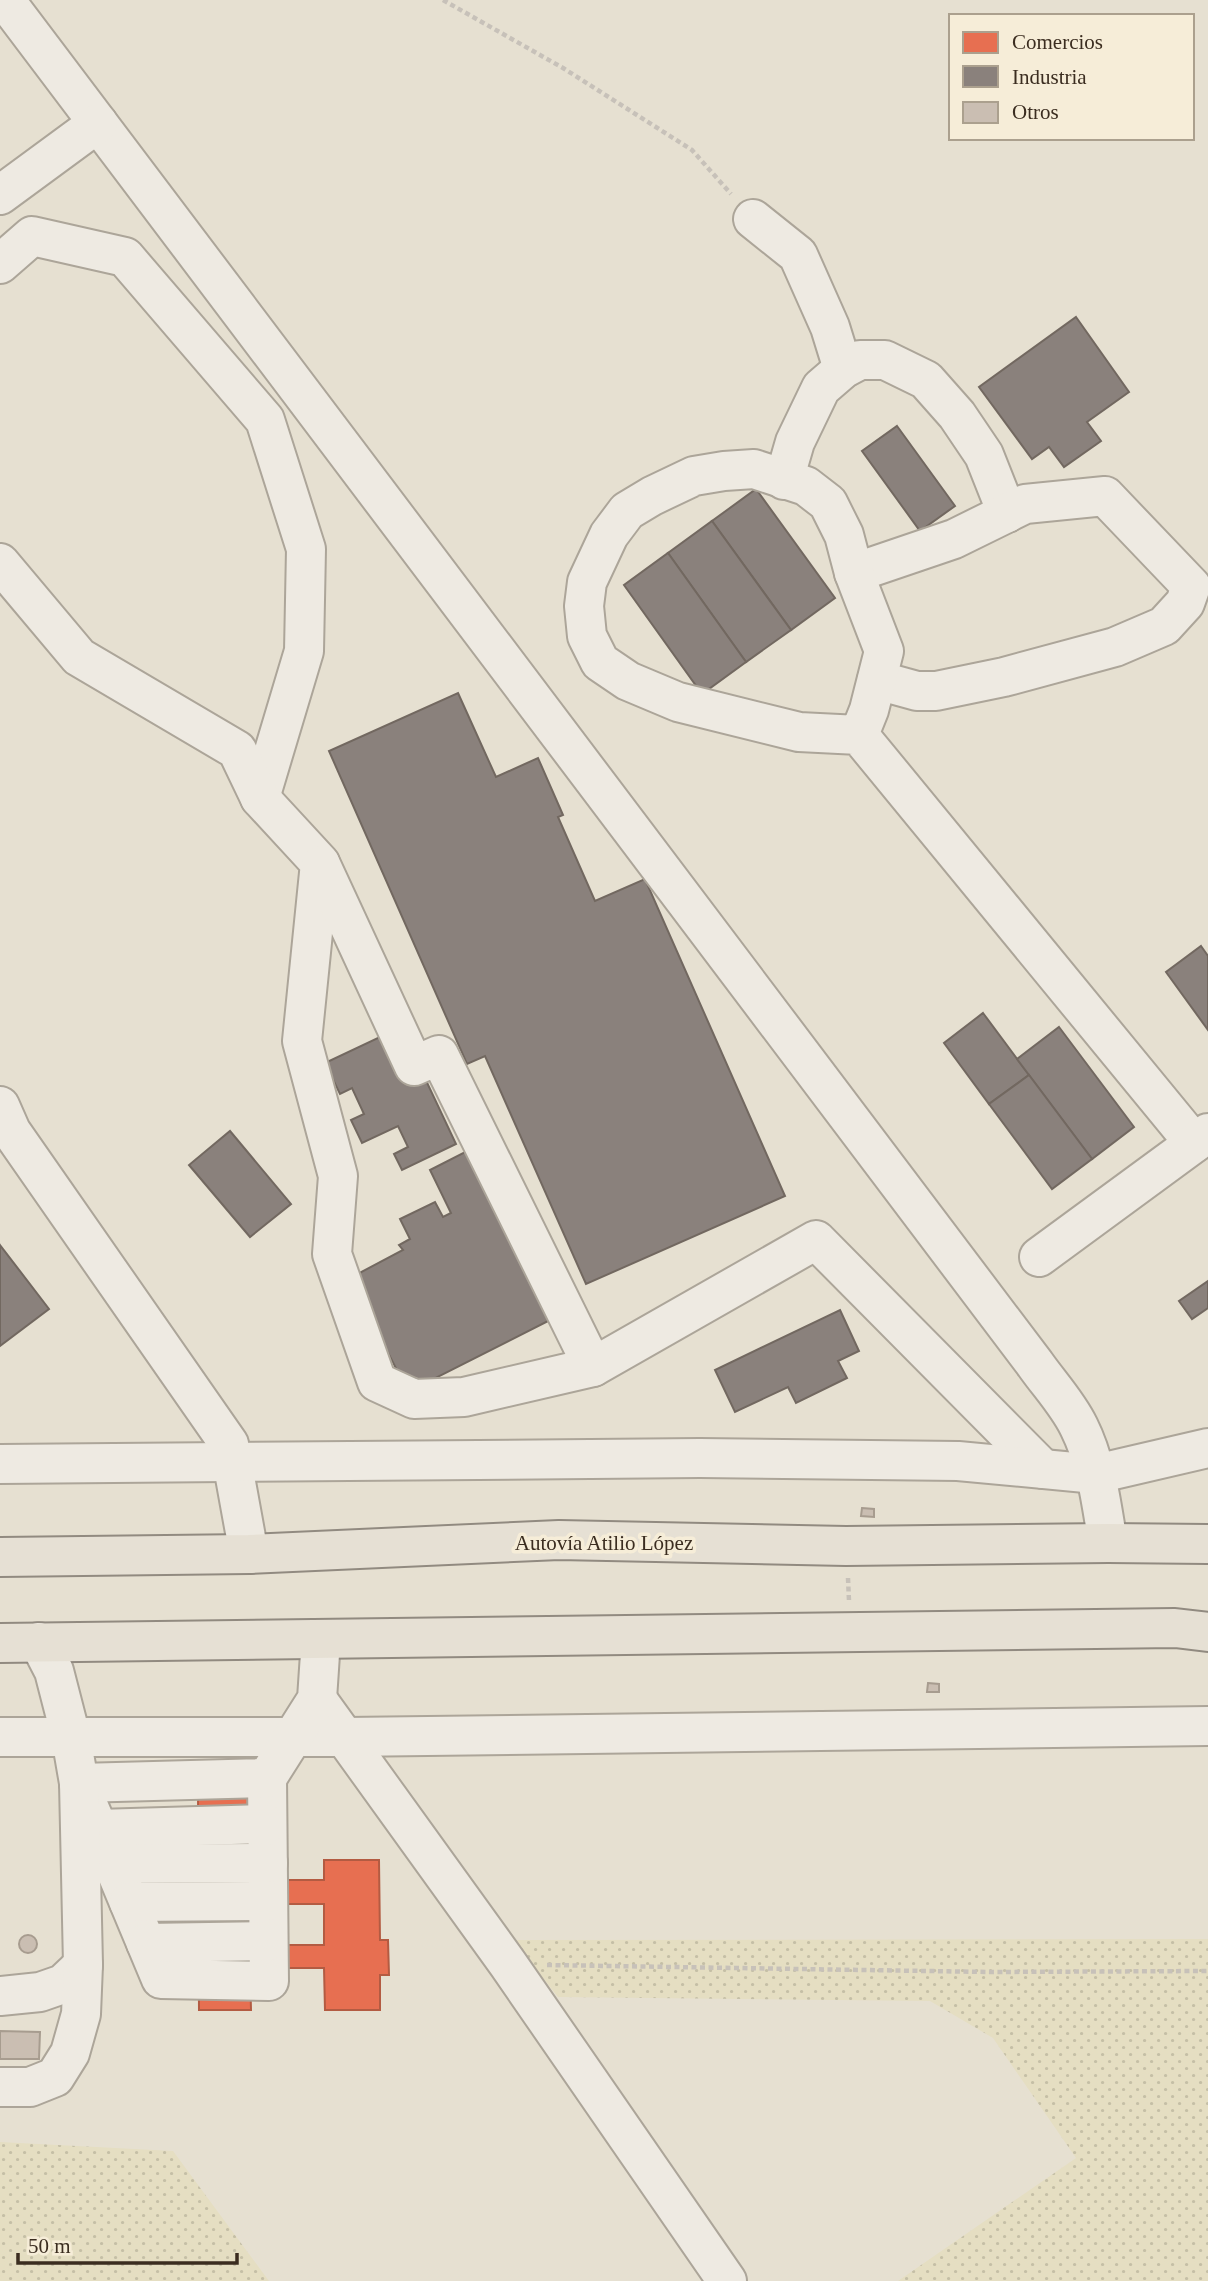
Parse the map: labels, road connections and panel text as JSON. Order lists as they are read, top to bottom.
{
  "streets": {
    "main road": ["Autovía Atilio López"]
  },
  "legend": ["Comercios", "Industria", "Otros"],
  "scale_bar": "50 m"
}
